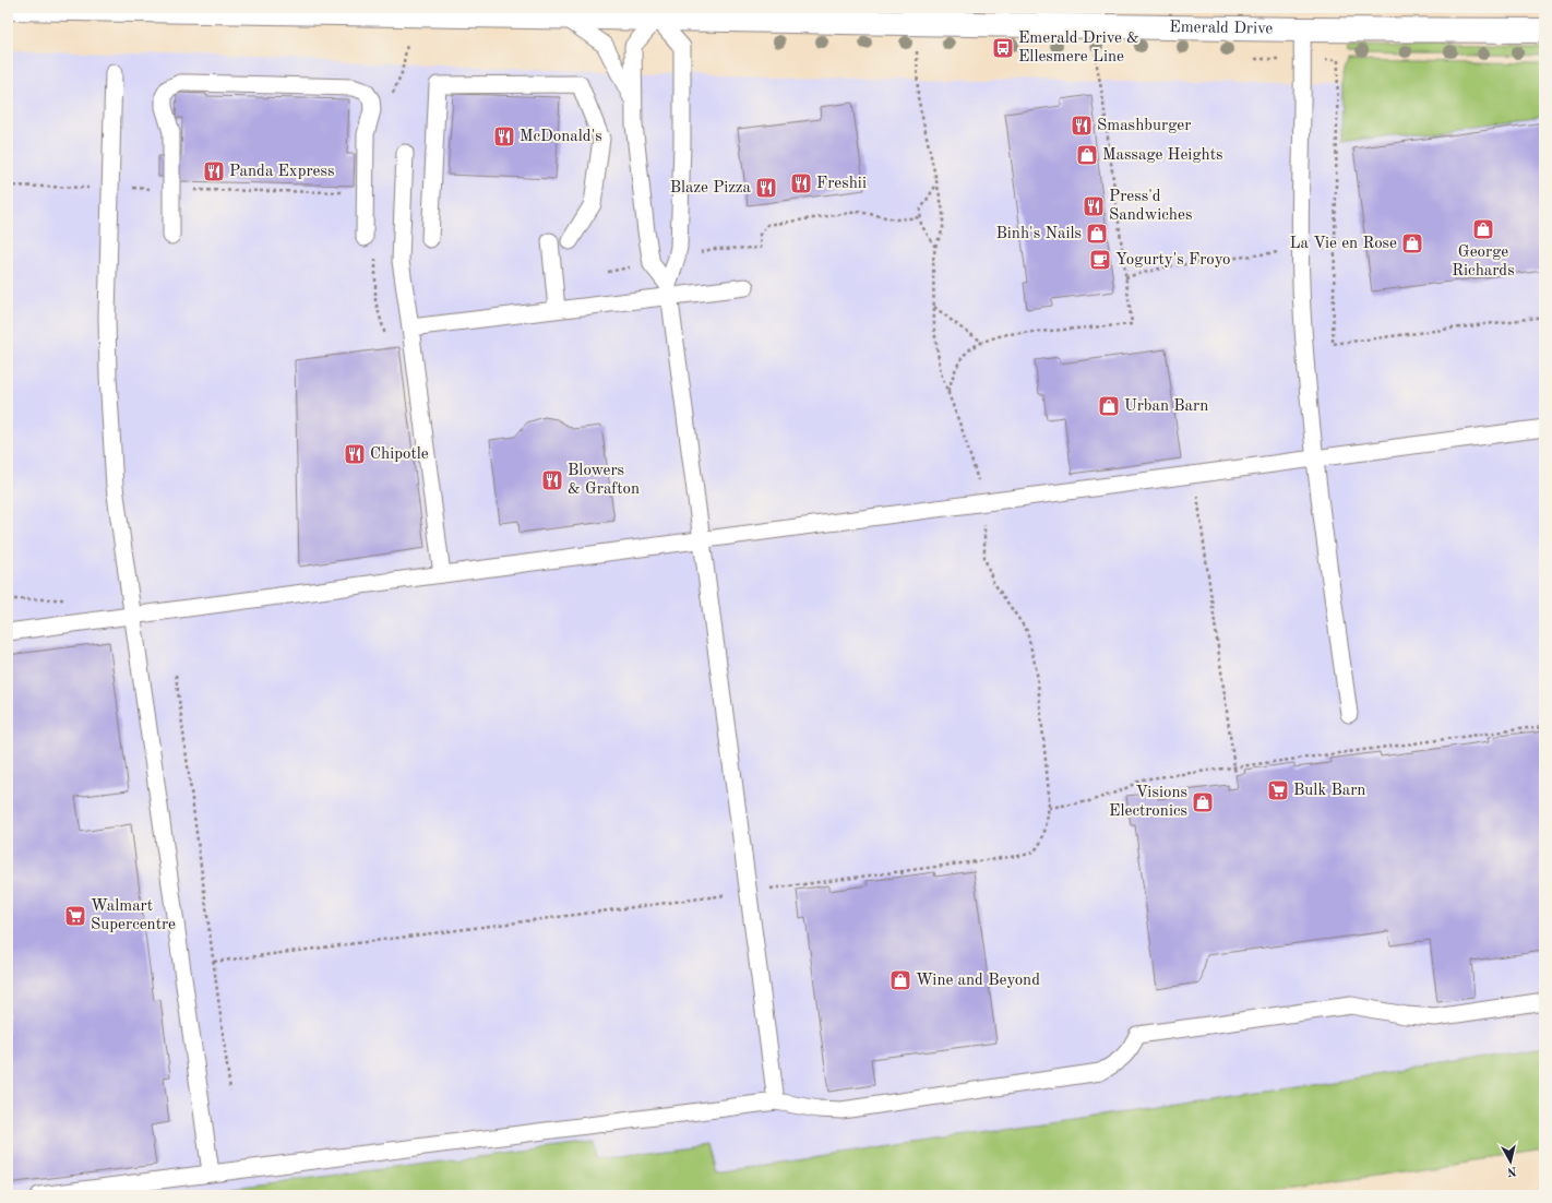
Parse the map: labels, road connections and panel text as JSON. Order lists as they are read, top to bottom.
{
  "streets": {
    "street": ["Emerald Drive"]
  },
  "places": {
    "bus stop": ["Emerald Drive & Ellesmere Line"],
    "restaurant": [
      "Smashburger",
      "McDonald's",
      "Panda Express",
      "Freshii",
      "Blaze Pizza",
      "Press'd Sandwiches",
      "Chipotle",
      "Blowers & Grafton"
    ],
    "shop": [
      "Massage Heights",
      "George Richards",
      "Binh's Nails",
      "La Vie en Rose",
      "Urban Barn",
      "Visions Electronics",
      "Wine and Beyond"
    ],
    "cafe": ["Yogurty's Froyo"],
    "supermarket": ["Bulk Barn", "Walmart Supercentre"]
  },
  "north": "bottom"
}
